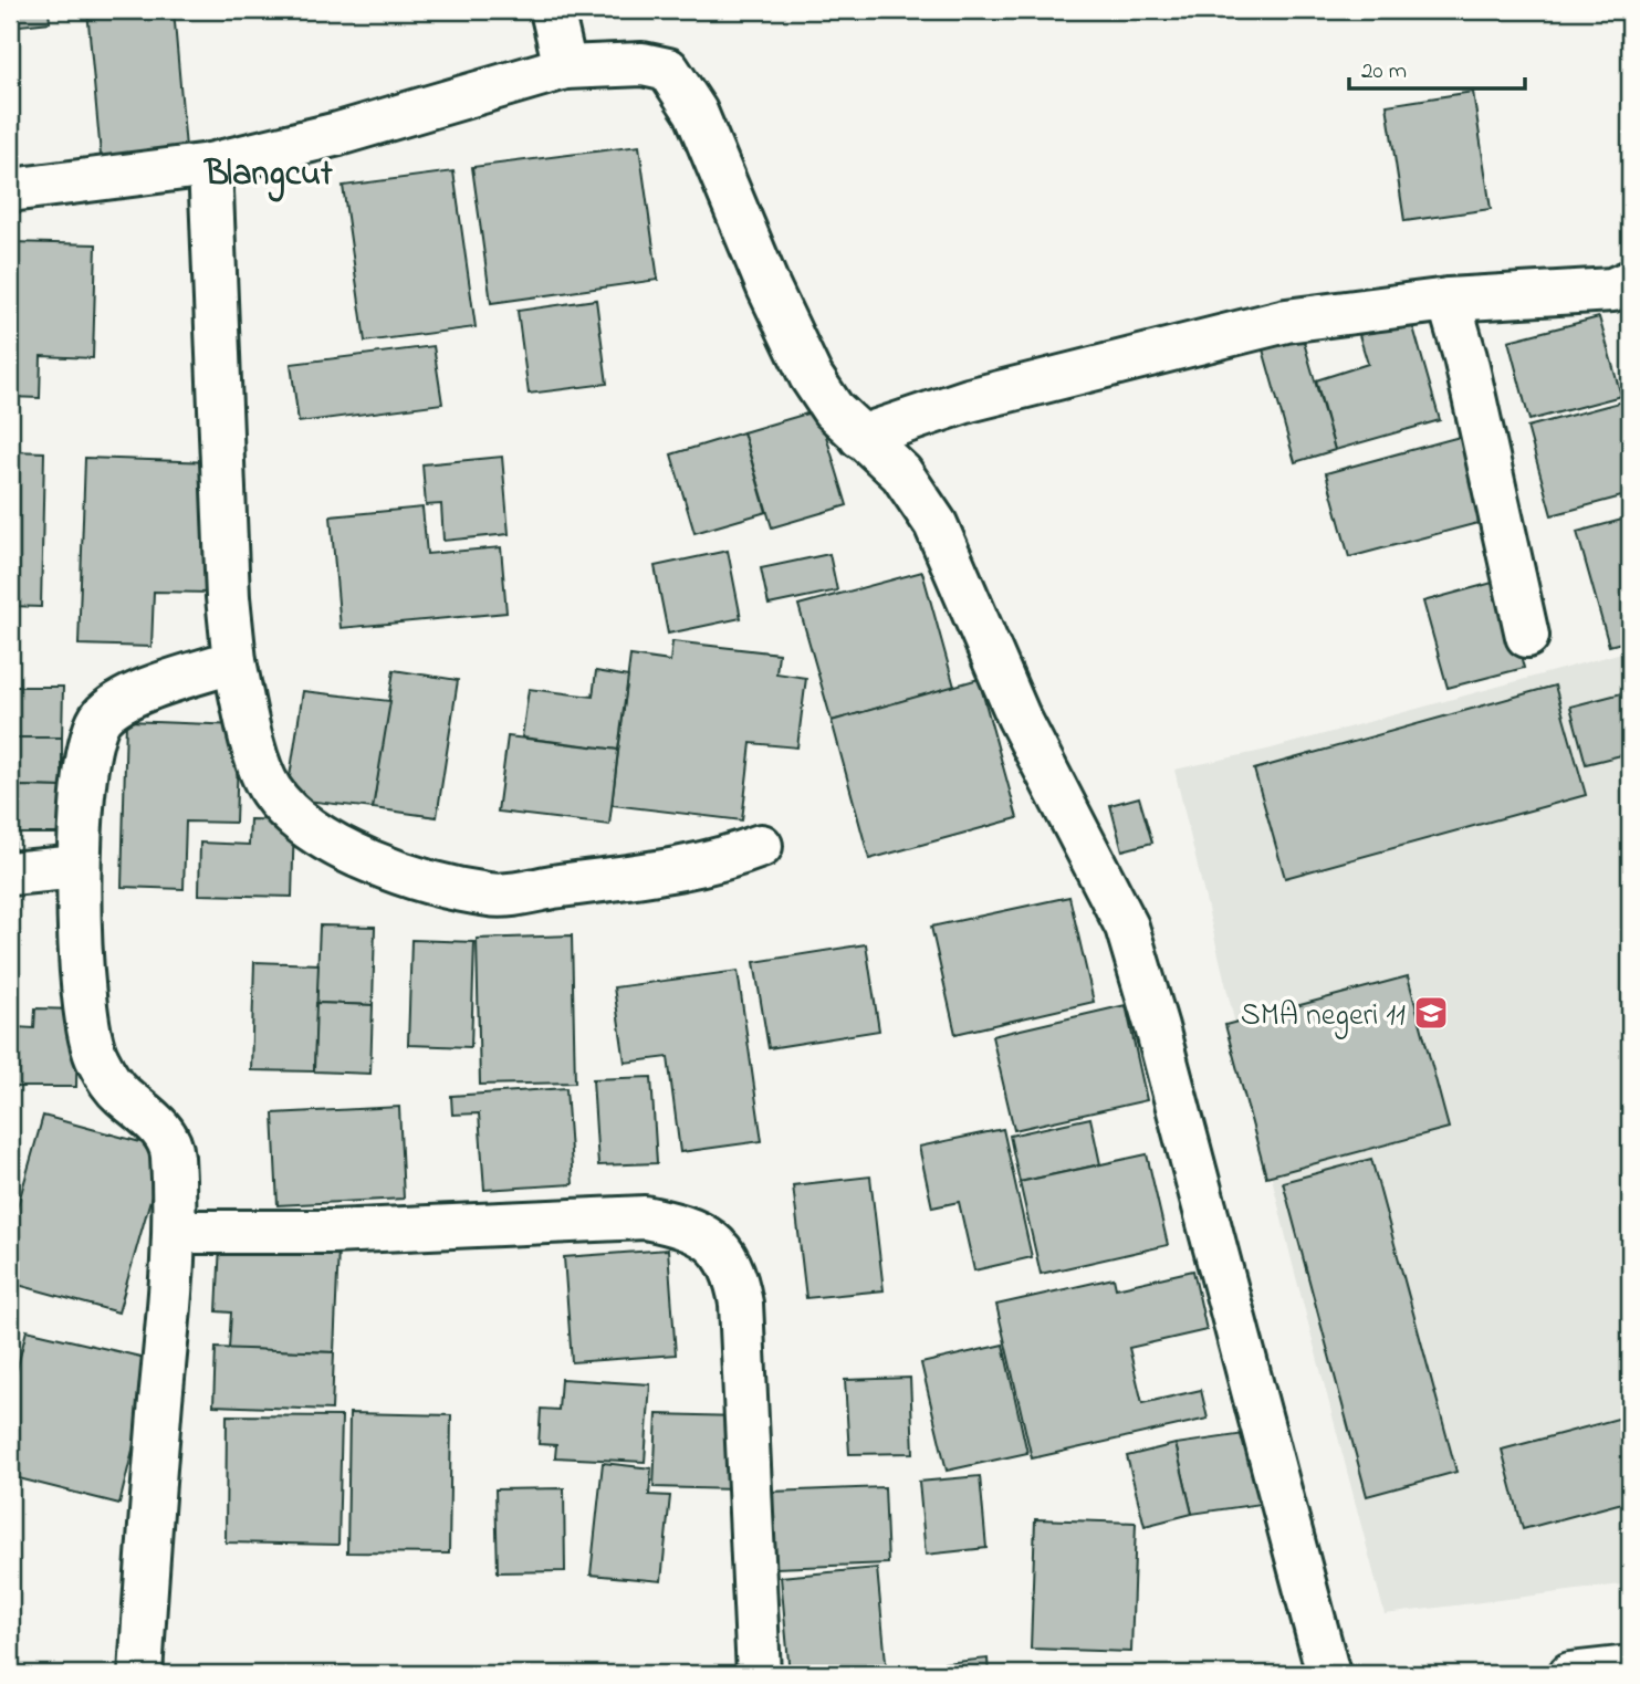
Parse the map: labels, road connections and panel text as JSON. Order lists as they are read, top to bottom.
{
  "districts": ["Blangcut"],
  "places": {
    "school or university": ["SMA negeri 11"]
  },
  "scale_bar": "20 m"
}
